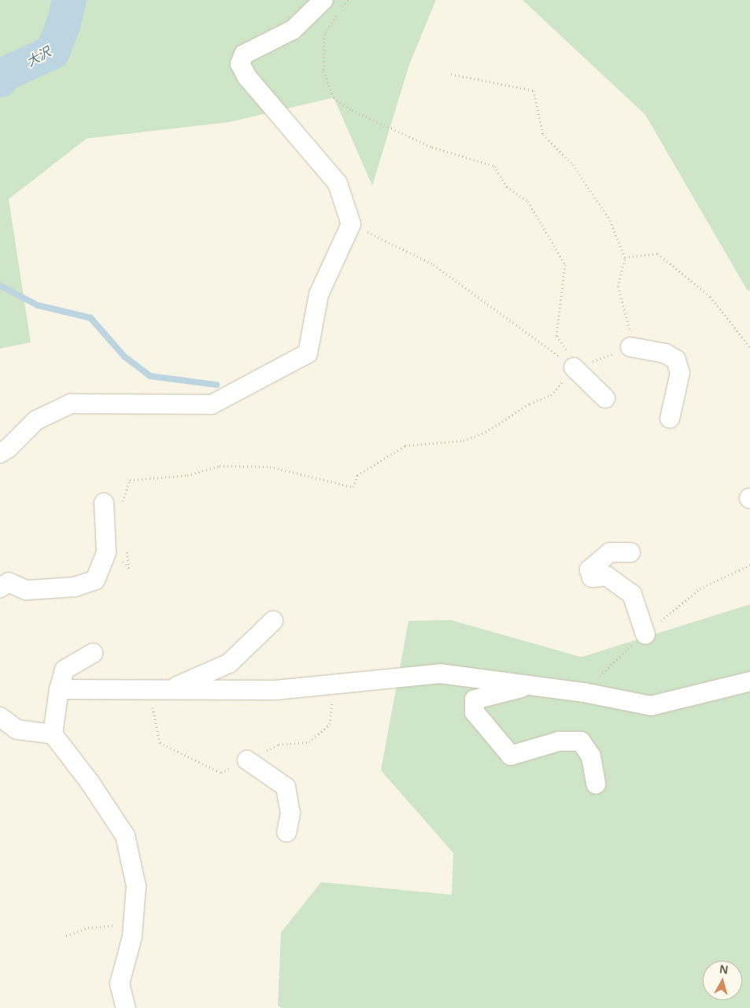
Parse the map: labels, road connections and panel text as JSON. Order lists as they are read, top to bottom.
{
  "water": ["大沢"],
  "north": "top"
}
